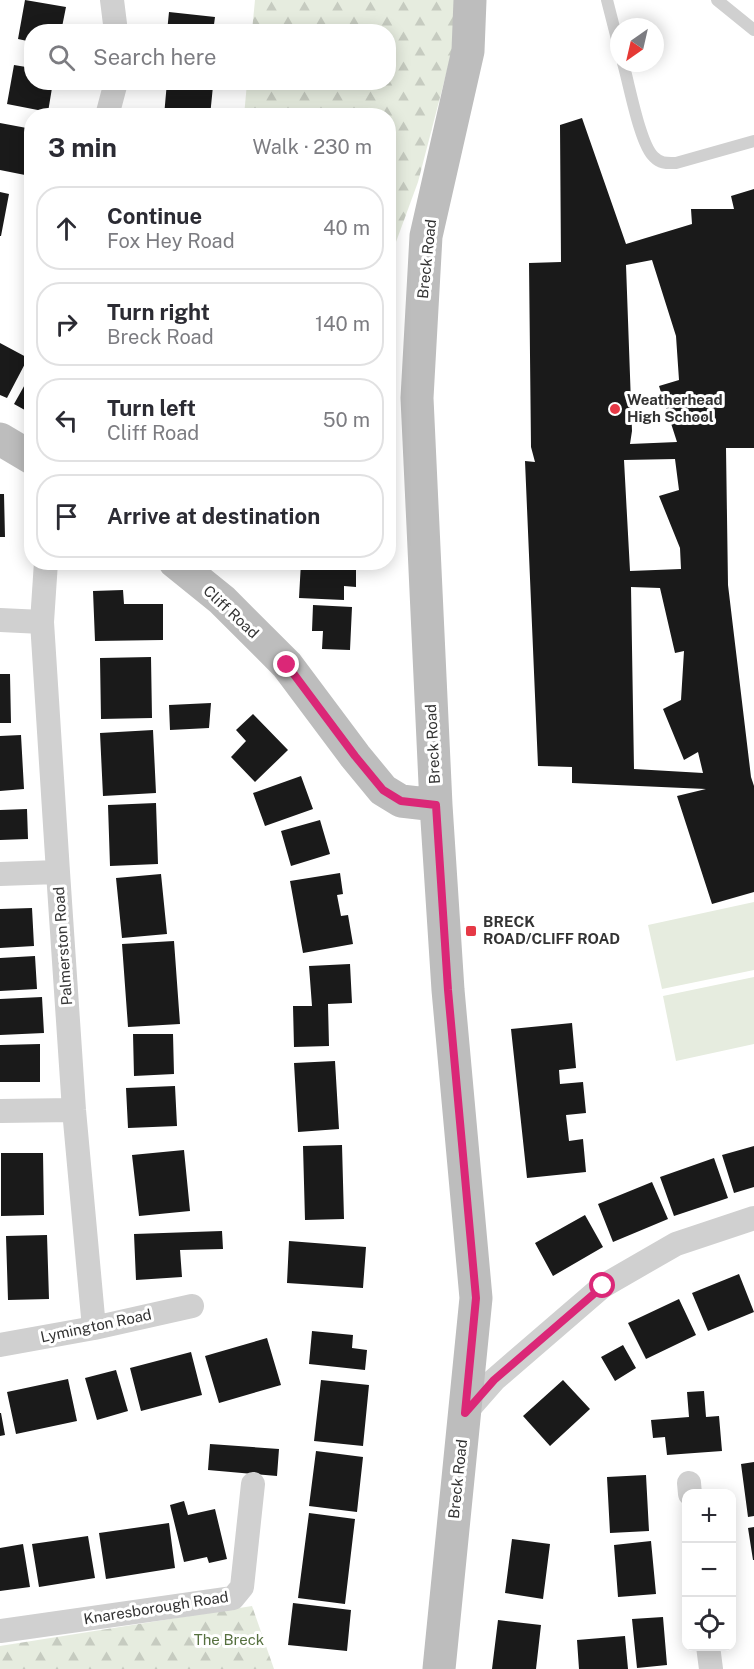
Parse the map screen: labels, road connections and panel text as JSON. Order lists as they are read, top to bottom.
{
  "streets": {
    "main road": ["Breck Road", "Cliff Road"],
    "street": ["Palmerston Road", "Lymington Road", "Knaresborough Road"]
  },
  "crossings": [
    ["Breck Road", "Cliff Road"],
    ["Palmerston Road", "Lymington Road"]
  ],
  "parks": ["The Breck"],
  "places": {
    "other": ["Weatherhead High School"],
    "transit": ["BRECK ROAD/CLIFF ROAD"]
  },
  "north": "bottom left",
  "page": {
    "search": "Search here",
    "heading": ["3 min", "Walk · 230 m"],
    "list": [
      ["Continue", "Fox Hey Road", "40 m"],
      ["Turn right", "Breck Road", "140 m"],
      ["Turn left", "Cliff Road", "50 m"],
      "Arrive at destination"
    ],
    "map_buttons": ["+", "−"]
  }
}
